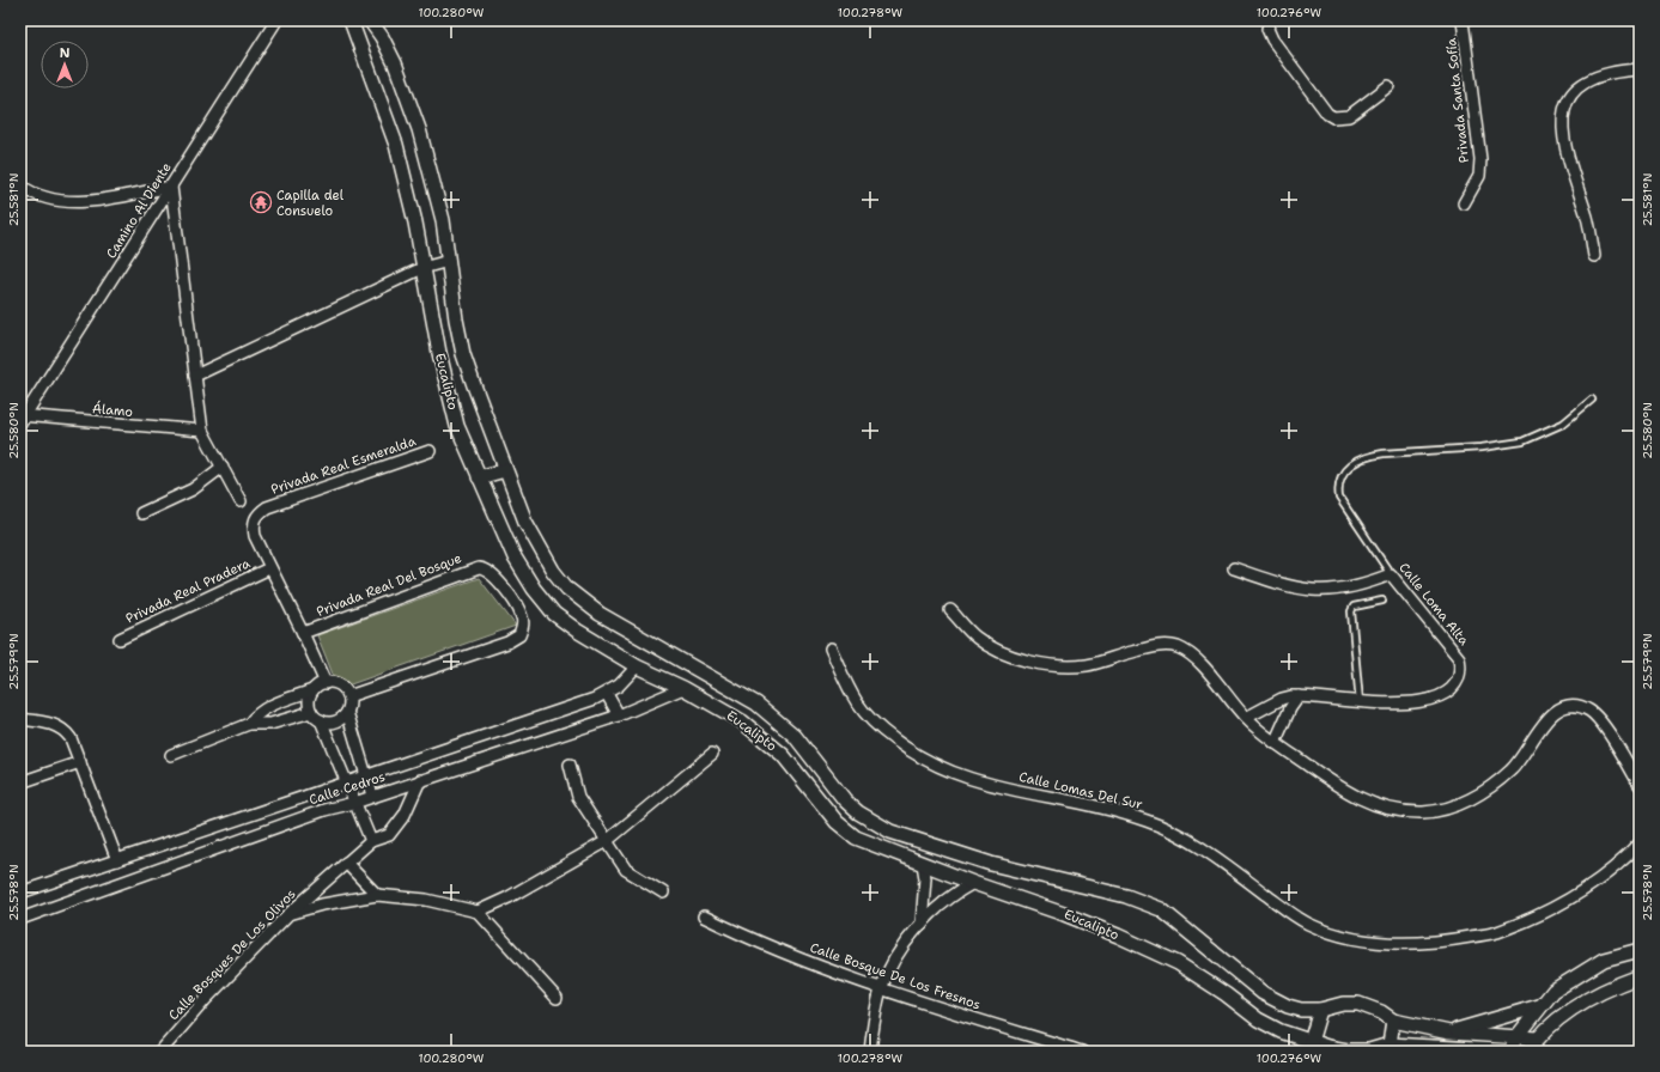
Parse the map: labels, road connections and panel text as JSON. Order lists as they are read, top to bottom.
{
  "streets": {
    "street": [
      "Privada Santa Sofía",
      "Camino Al Diente",
      "Eucalipto",
      "Álamo",
      "Privada Real Esmeralda",
      "Privada Real Del Bosque",
      "Privada Real Pradera",
      "Calle Loma Alta",
      "Calle Cedros",
      "Calle Lomas Del Sur",
      "Calle Bosques De Los Olivos",
      "Calle Bosque De Los Fresnos"
    ]
  },
  "crossings": [
    ["Camino Al Diente", "Álamo"],
    ["Eucalipto", "Calle Cedros"],
    ["Privada Real Esmeralda", "Privada Real Pradera"],
    ["Calle Cedros", "Calle Bosques De Los Olivos"]
  ],
  "places": {
    "temple": ["Capilla del Consuelo"]
  },
  "north": "top",
  "coordinates": [
    "100.280°W",
    "100.278°W",
    "100.276°W",
    "25.581°N",
    "25.580°N",
    "25.579°N",
    "25.578°N"
  ]
}
